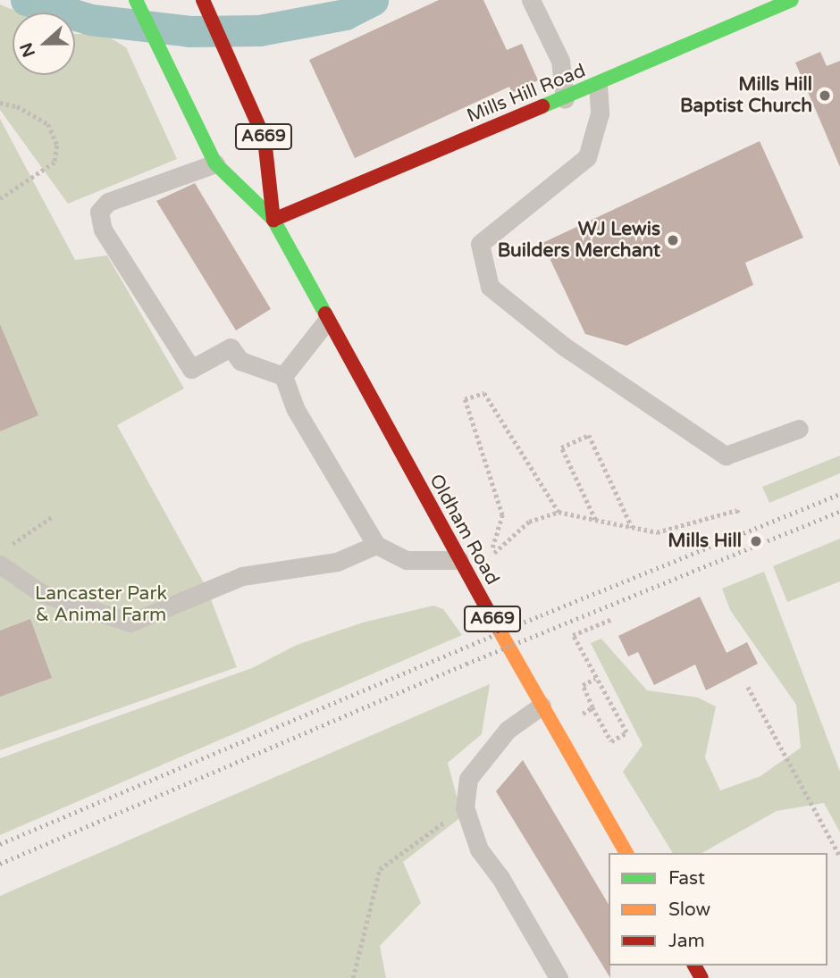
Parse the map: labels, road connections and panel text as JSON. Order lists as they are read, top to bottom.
{
  "streets": {
    "main road": ["Mills Hill Road", "A669", "Oldham Road"]
  },
  "crossings": [
    ["Mills Hill Road", "A669"],
    ["Mills Hill Road", "Oldham Road"],
    ["A669", "Oldham Road"]
  ],
  "parks": ["Lancaster Park & Animal Farm"],
  "places": ["Mills Hill Baptist Church", "WJ Lewis Builders Merchant", "Mills Hill"],
  "legend": ["Fast", "Slow", "Jam"],
  "north": "left"
}
